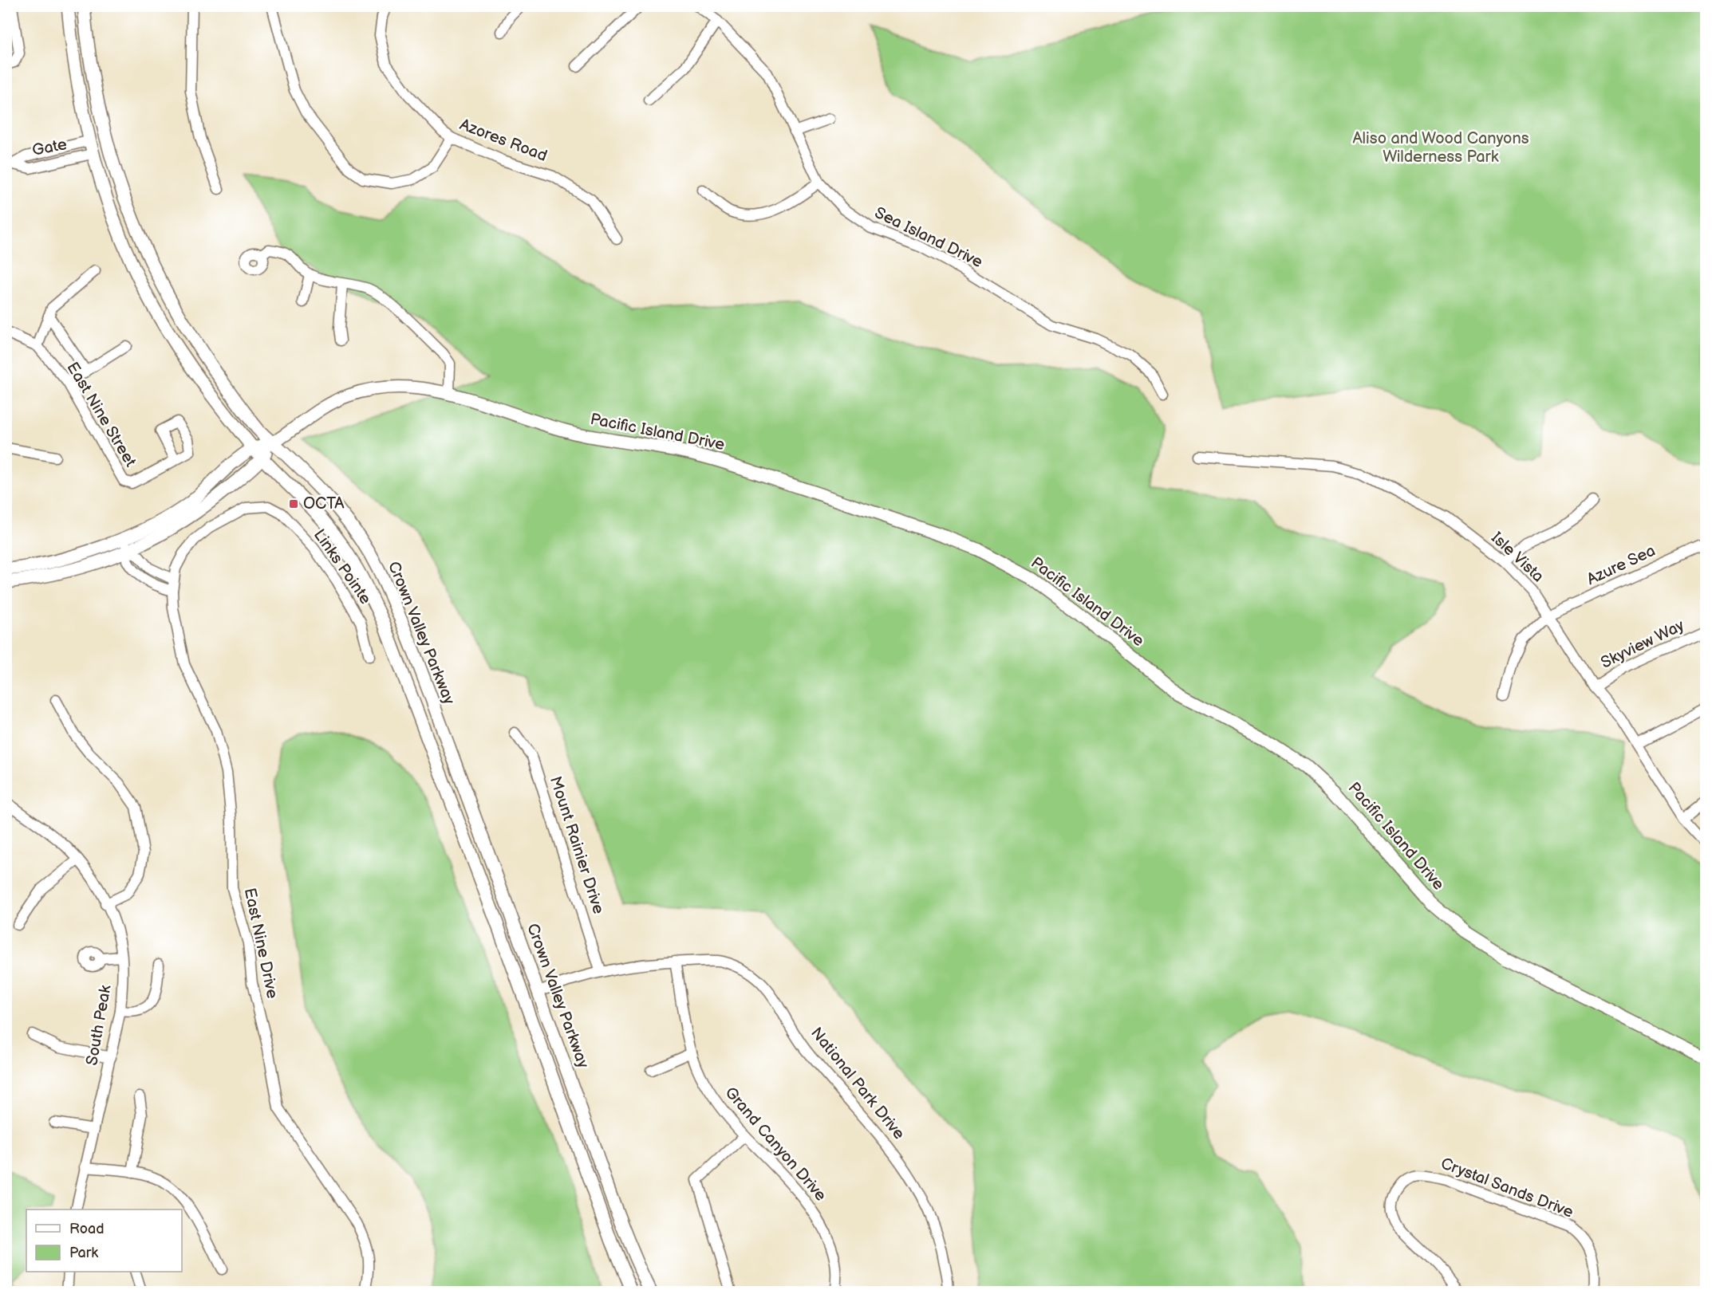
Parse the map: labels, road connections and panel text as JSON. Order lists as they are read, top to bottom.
{
  "streets": {
    "main road": ["Pacific Island Drive", "Crown Valley Parkway"],
    "street": [
      "Azores Road",
      "Gate",
      "Sea Island Drive",
      "East Nine Street",
      "Isle Vista",
      "Azure Sea",
      "Links Pointe",
      "Skyview Way",
      "Mount Rainier Drive",
      "East Nine Drive",
      "South Peak",
      "National Park Drive",
      "Grand Canyon Drive",
      "Crystal Sands Drive"
    ]
  },
  "crossings": [
    ["Gate", "Crown Valley Parkway"],
    ["Pacific Island Drive", "Crown Valley Parkway"],
    ["Isle Vista", "Azure Sea"],
    ["Isle Vista", "Skyview Way"],
    ["Links Pointe", "East Nine Drive"],
    ["Crown Valley Parkway", "National Park Drive"],
    ["Mount Rainier Drive", "National Park Drive"],
    ["National Park Drive", "Grand Canyon Drive"]
  ],
  "parks": ["Aliso and Wood Canyons Wilderness Park"],
  "places": {
    "transit": ["OCTA"]
  },
  "legend": ["Road", "Park"]
}
